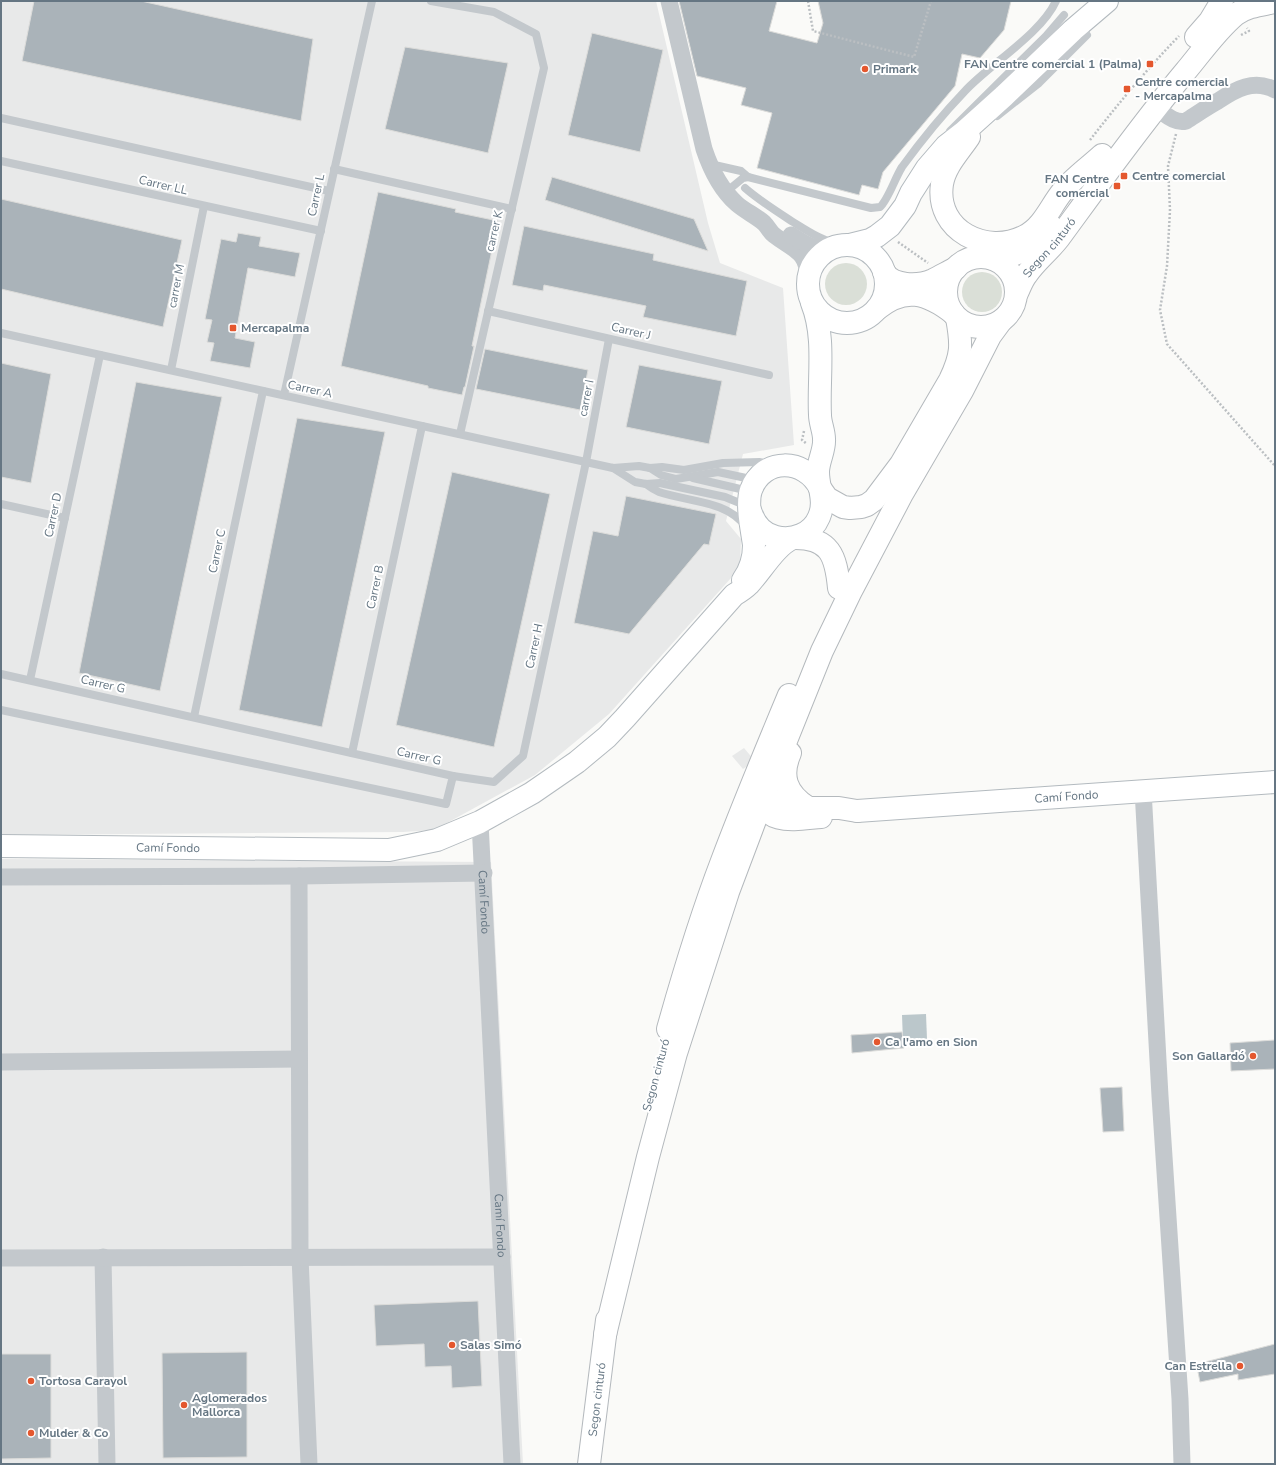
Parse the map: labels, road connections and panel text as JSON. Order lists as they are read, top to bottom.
{
  "streets": {
    "main road": ["Segon cinturó", "Camí Fondo"],
    "lane": [
      "Carrer LL",
      "Carrer L",
      "carrer K",
      "carrer M",
      "Carrer J",
      "Carrer A",
      "carrer I",
      "Carrer D",
      "Carrer C",
      "Carrer B",
      "Carrer H",
      "Carrer G"
    ]
  },
  "crossings": [
    ["Carrer LL", "Carrer L"],
    ["Carrer LL", "carrer M"],
    ["Carrer L", "Carrer A"],
    ["carrer K", "Carrer J"],
    ["carrer K", "Carrer A"],
    ["carrer M", "Carrer A"],
    ["Carrer J", "carrer I"],
    ["Carrer A", "carrer I"],
    ["Carrer A", "Carrer D"],
    ["Carrer A", "Carrer C"],
    ["Carrer A", "Carrer B"],
    ["Carrer A", "Carrer H"],
    ["carrer I", "Carrer H"],
    ["Carrer D", "Carrer G"],
    ["Carrer C", "Carrer G"],
    ["Carrer B", "Carrer G"],
    ["Carrer H", "Carrer G"]
  ],
  "places": {
    "transit": [
      "FAN Centre comercial 1 (Palma)",
      "Centre comercial - Mercapalma",
      "Centre comercial",
      "FAN Centre comercial",
      "Mercapalma"
    ],
    "other": [
      "Primark",
      "Ca l'amo en Sion",
      "Son Gallardó",
      "Salas Simó",
      "Can Estrella",
      "Tortosa Carayol",
      "Aglomerados Mallorca",
      "Mulder & Co"
    ]
  }
}
